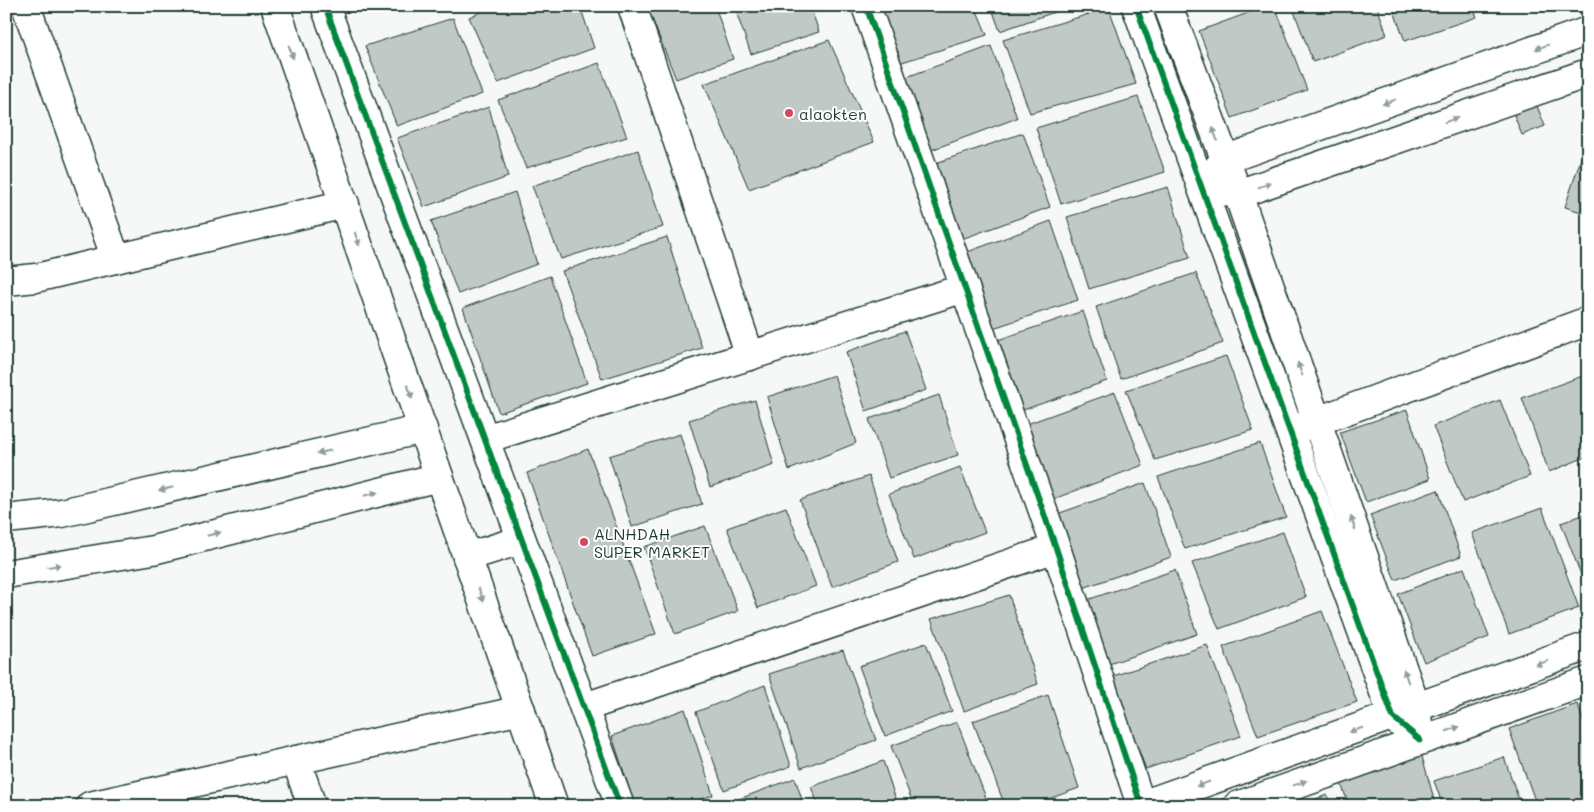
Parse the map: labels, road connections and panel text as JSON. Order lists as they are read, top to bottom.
{
  "places": ["alaokten", "ALNHDAH SUPER MARKET"]
}
